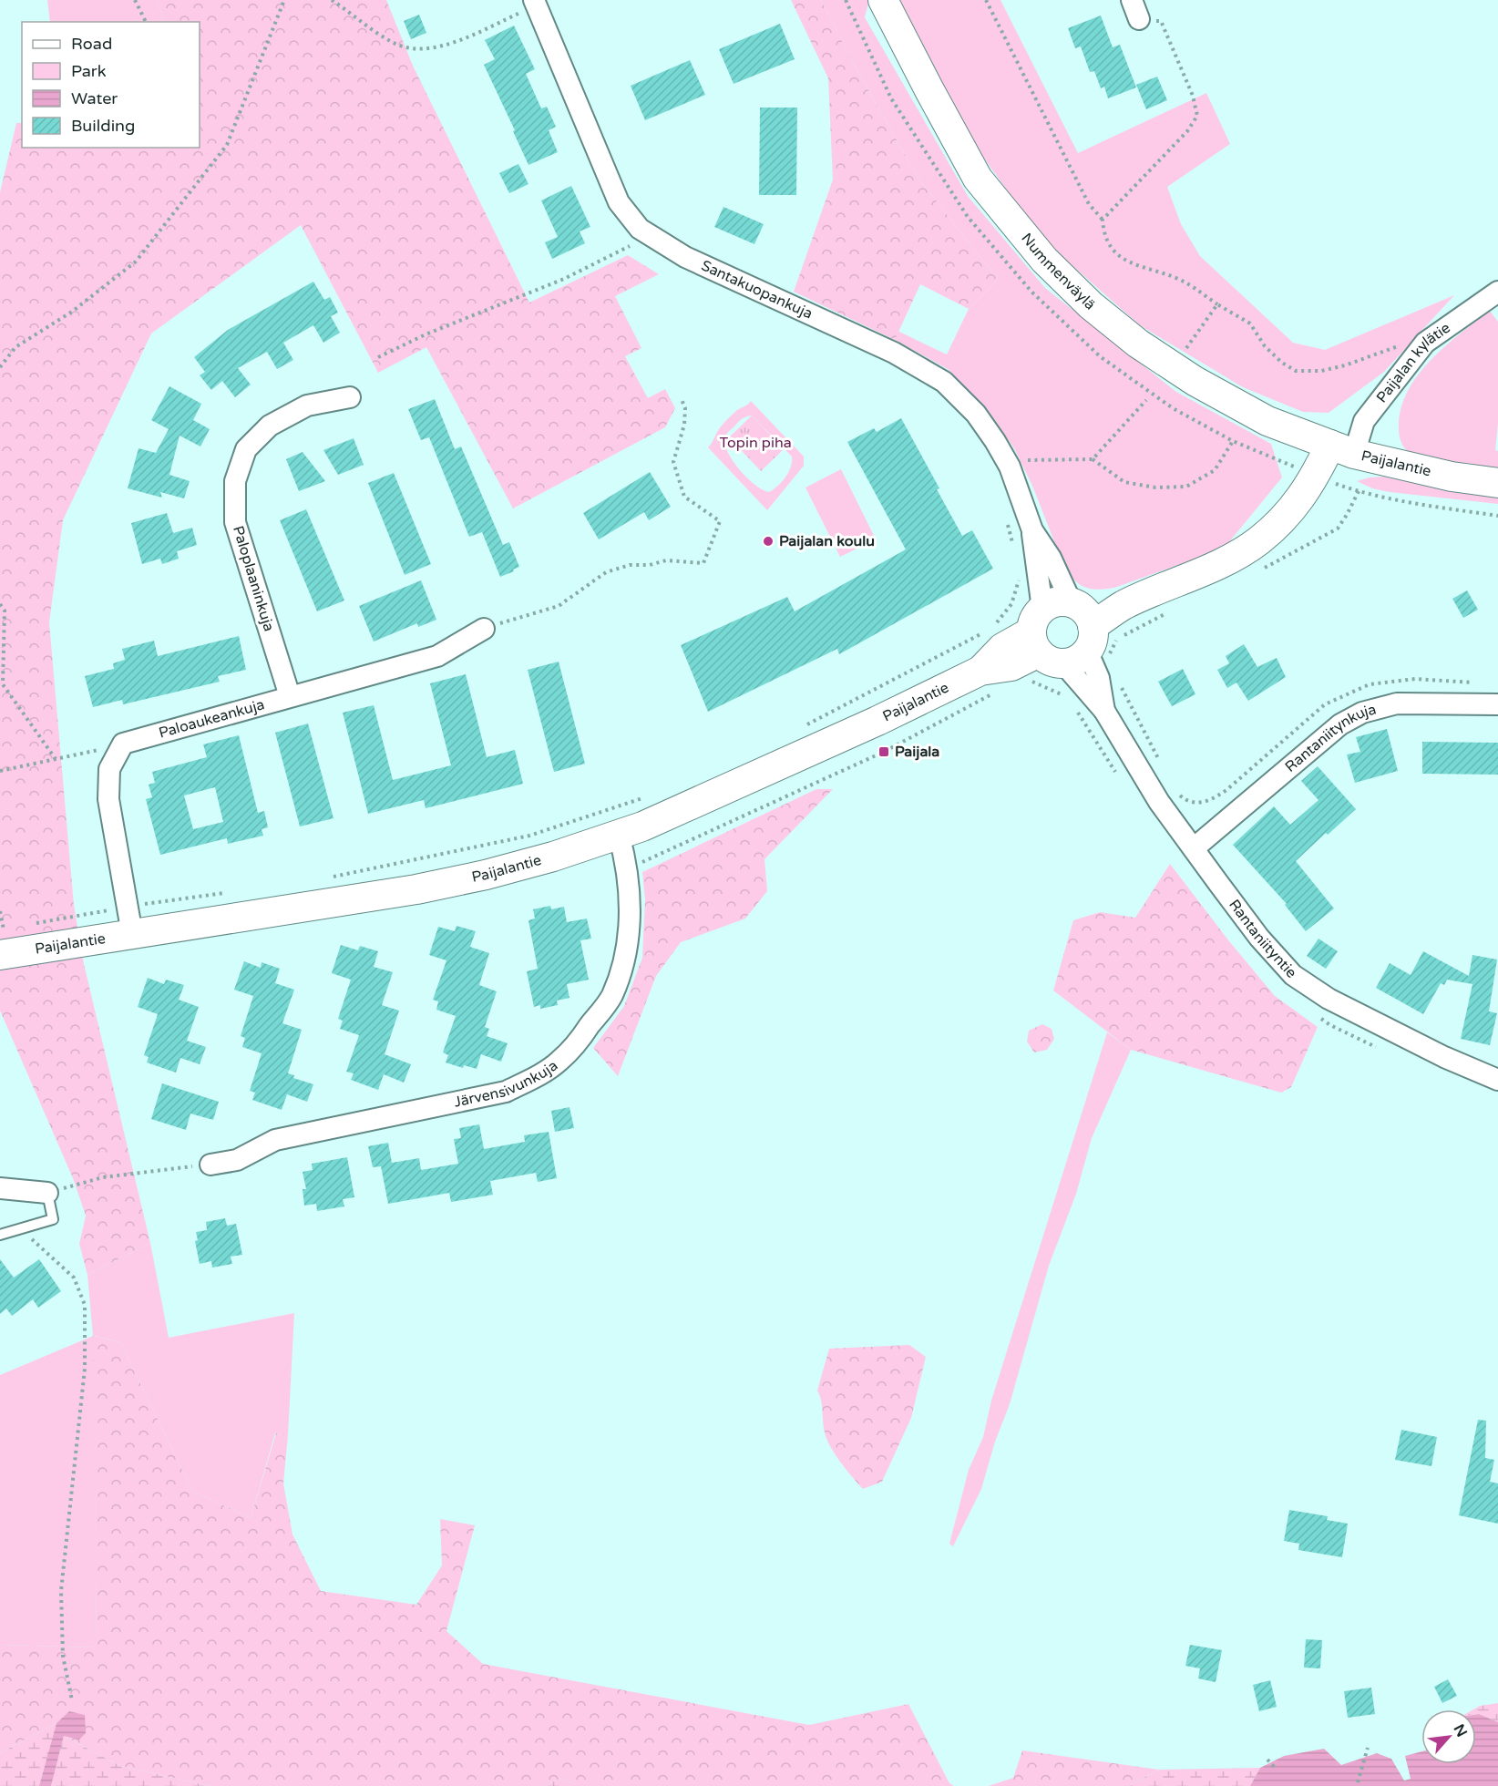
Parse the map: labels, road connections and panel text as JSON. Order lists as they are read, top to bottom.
{
  "streets": {
    "street": [
      "Nummenväylä",
      "Santakuopankuja",
      "Paijalan kylätie",
      "Paijalantie",
      "Paloplaaninkuja",
      "Paloaukeankuja",
      "Rantaniitynkuja",
      "Rantaniityntie",
      "Järvensivunkuja"
    ]
  },
  "crossings": [
    ["Nummenväylä", "Paijalan kylätie"],
    ["Nummenväylä", "Paijalantie"],
    ["Santakuopankuja", "Paijalantie"],
    ["Santakuopankuja", "Rantaniityntie"],
    ["Paijalan kylätie", "Paijalantie"],
    ["Paijalantie", "Rantaniityntie"],
    ["Paijalantie", "Järvensivunkuja"],
    ["Paloplaaninkuja", "Paloaukeankuja"],
    ["Rantaniitynkuja", "Rantaniityntie"]
  ],
  "parks": ["Topin piha"],
  "places": {
    "other": ["Paijalan koulu"],
    "transit": ["Paijala"]
  },
  "legend": [
    "Road",
    "Park",
    "Water",
    "Building"
  ],
  "north": "top right"
}
